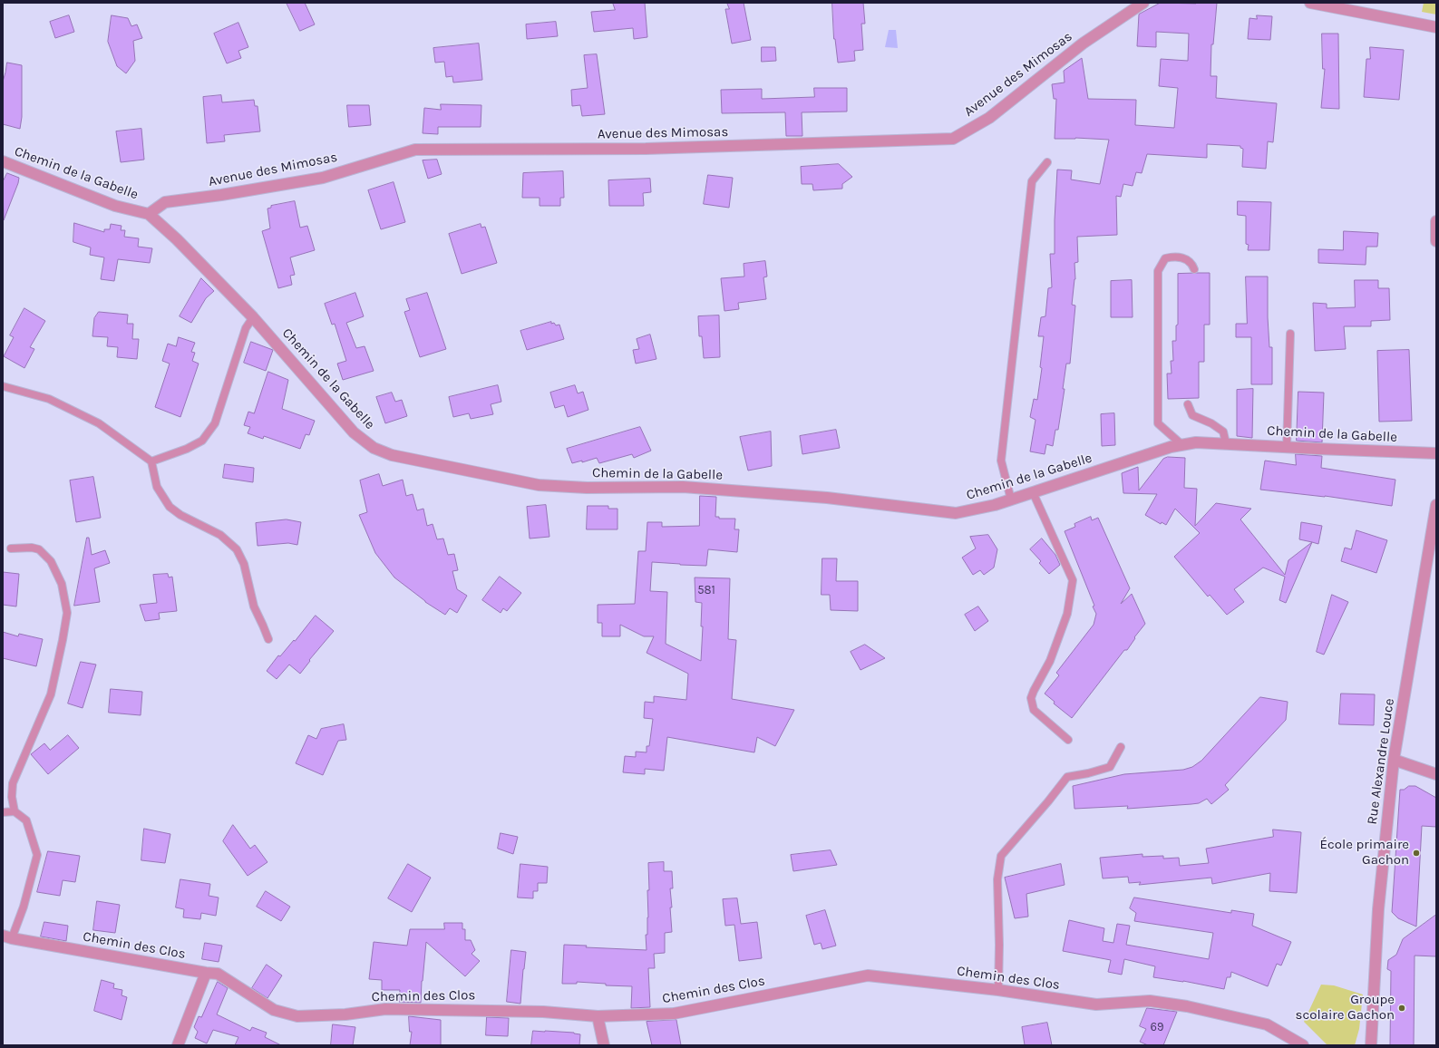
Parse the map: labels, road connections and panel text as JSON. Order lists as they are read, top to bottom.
{
  "streets": {
    "street": [
      "Avenue des Mimosas",
      "Chemin de la Gabelle",
      "Rue Alexandre Louce",
      "Chemin des Clos"
    ]
  },
  "crossings": [
    ["Avenue des Mimosas", "Chemin de la Gabelle"]
  ],
  "places": ["École primaire Gachon", "Groupe scolaire Gachon"],
  "house_numbers": ["581", "69"]
}
